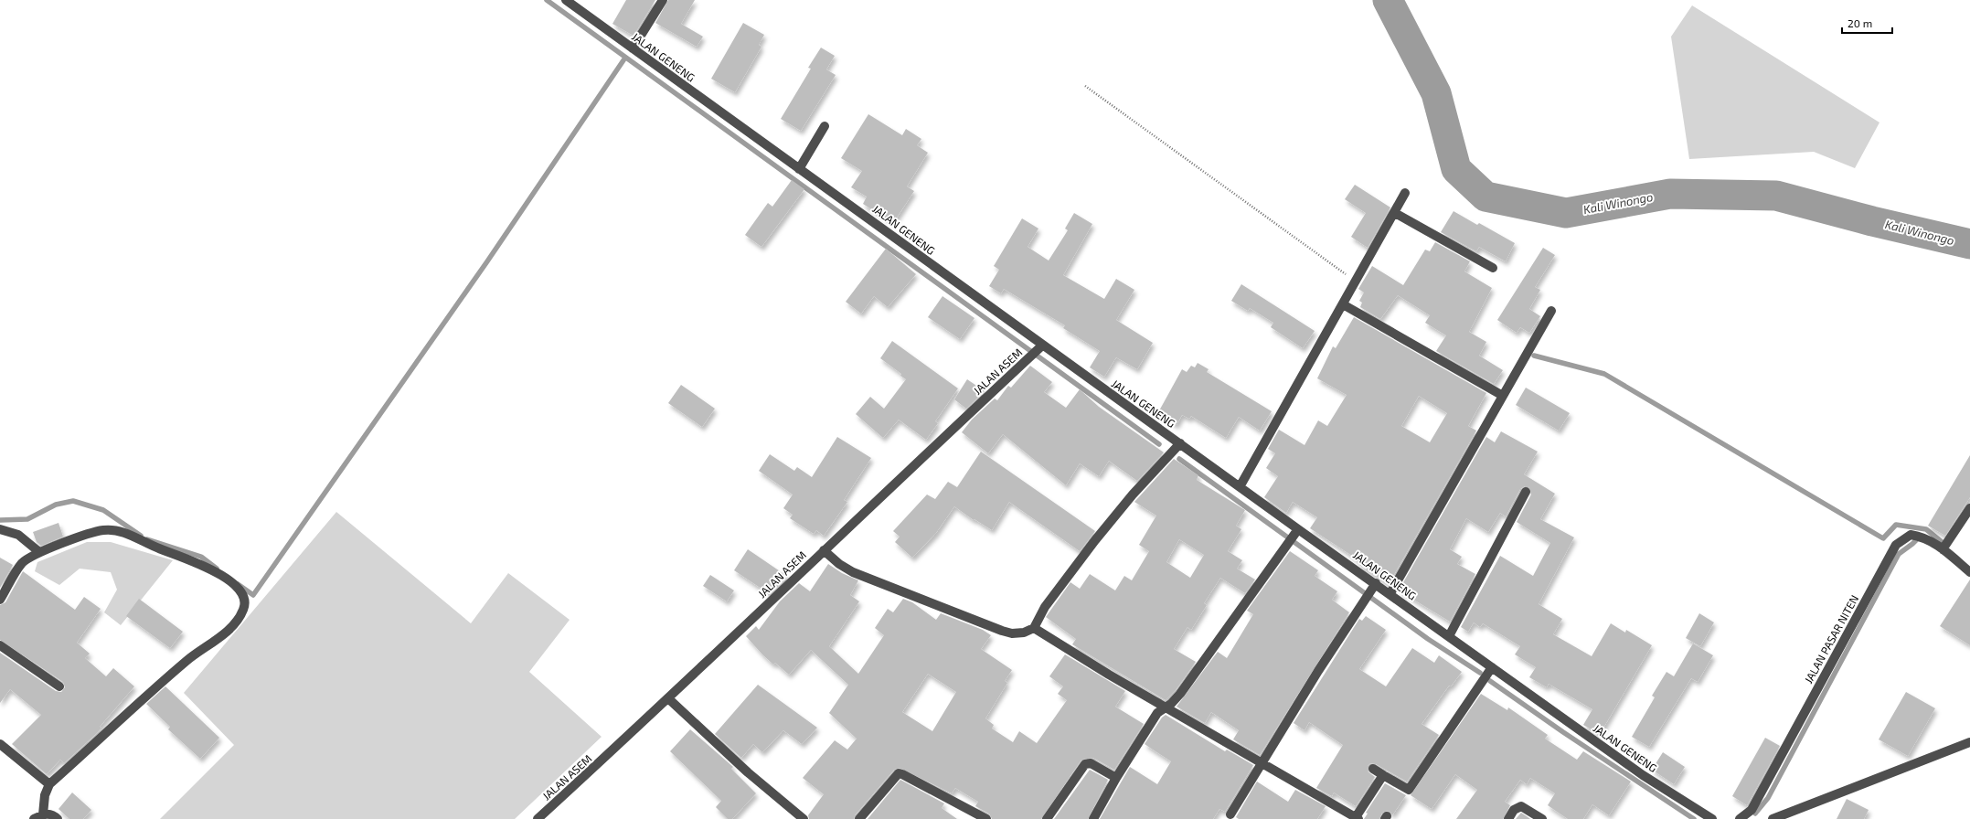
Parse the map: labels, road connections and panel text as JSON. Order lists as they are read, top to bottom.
{
  "streets": {
    "street": ["JALAN GENENG", "JALAN ASEM", "JALAN PASAR NITEN"]
  },
  "crossings": [
    ["JALAN GENENG", "JALAN ASEM"]
  ],
  "water": ["Kali Winongo"],
  "scale_bar": "20 m"
}
